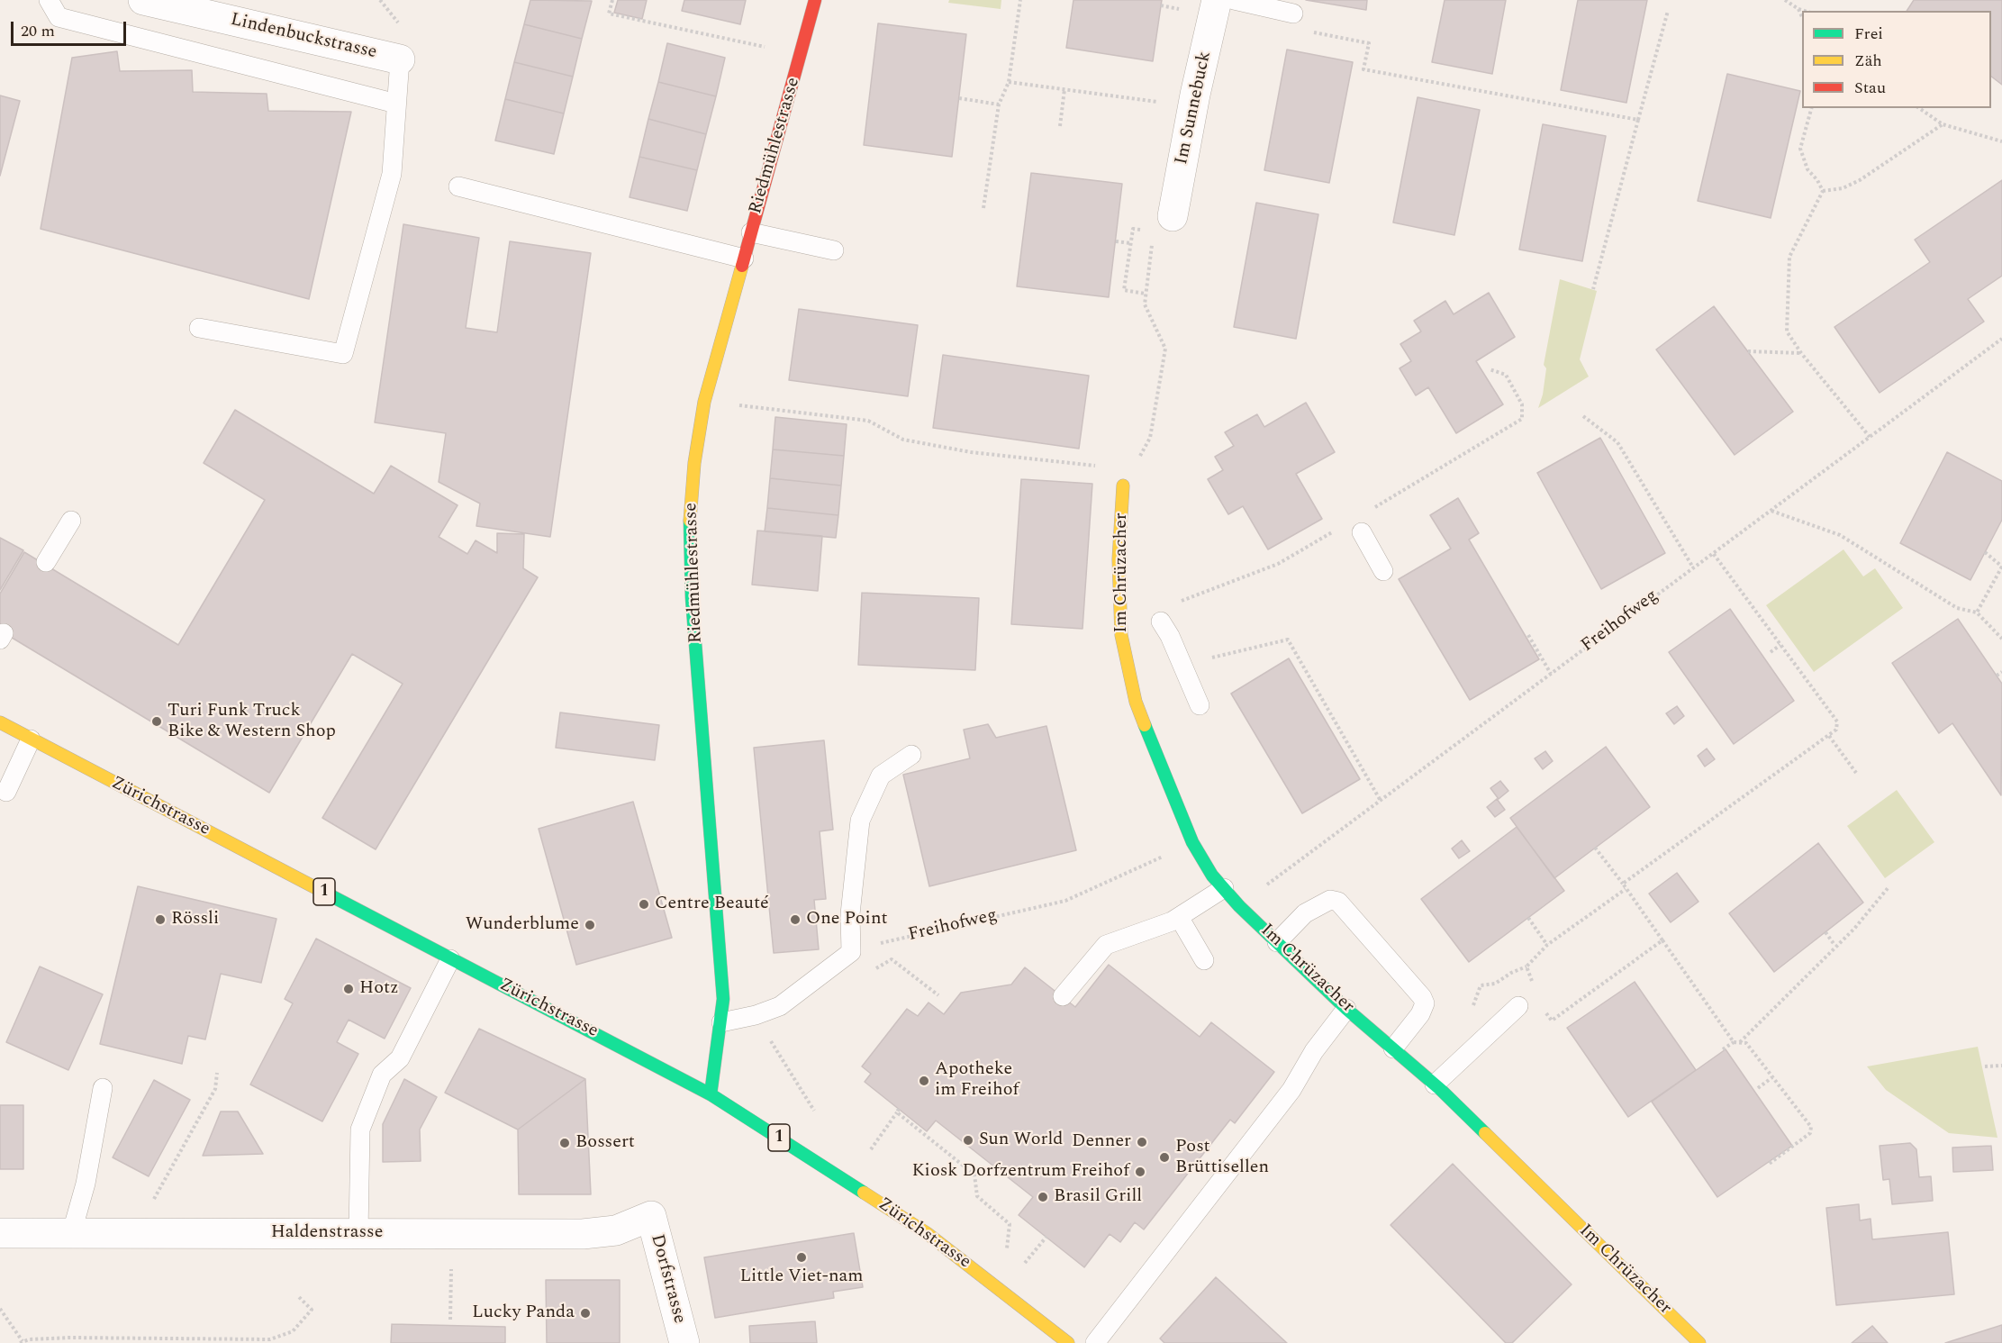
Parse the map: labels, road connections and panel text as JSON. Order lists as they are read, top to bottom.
{
  "streets": {
    "street": [
      "Lindenbuckstrasse",
      "Im Sunnebuck",
      "Riedmühlestrasse",
      "Im Chrüzacher",
      "Zürichstrasse",
      "1",
      "Haldenstrasse",
      "Dorfstrasse"
    ],
    "path": ["Freihofweg"]
  },
  "crossings": [
    ["Riedmühlestrasse", "Zürichstrasse"],
    ["Im Chrüzacher", "Freihofweg"],
    ["Haldenstrasse", "Dorfstrasse"]
  ],
  "places": [
    "Turi Funk Truck Bike & Western Shop",
    "Centre Beauté",
    "Rössli",
    "One Point",
    "Wunderblume",
    "Hotz",
    "Apotheke im Freihof",
    "Sun World",
    "Denner",
    "Bossert",
    "Post Brüttisellen",
    "Kiosk Dorfzentrum Freihof",
    "Brasil Grill",
    "Little Viet-nam",
    "Lucky Panda"
  ],
  "legend": ["Frei", "Zäh", "Stau"],
  "scale_bar": "20 m"
}
